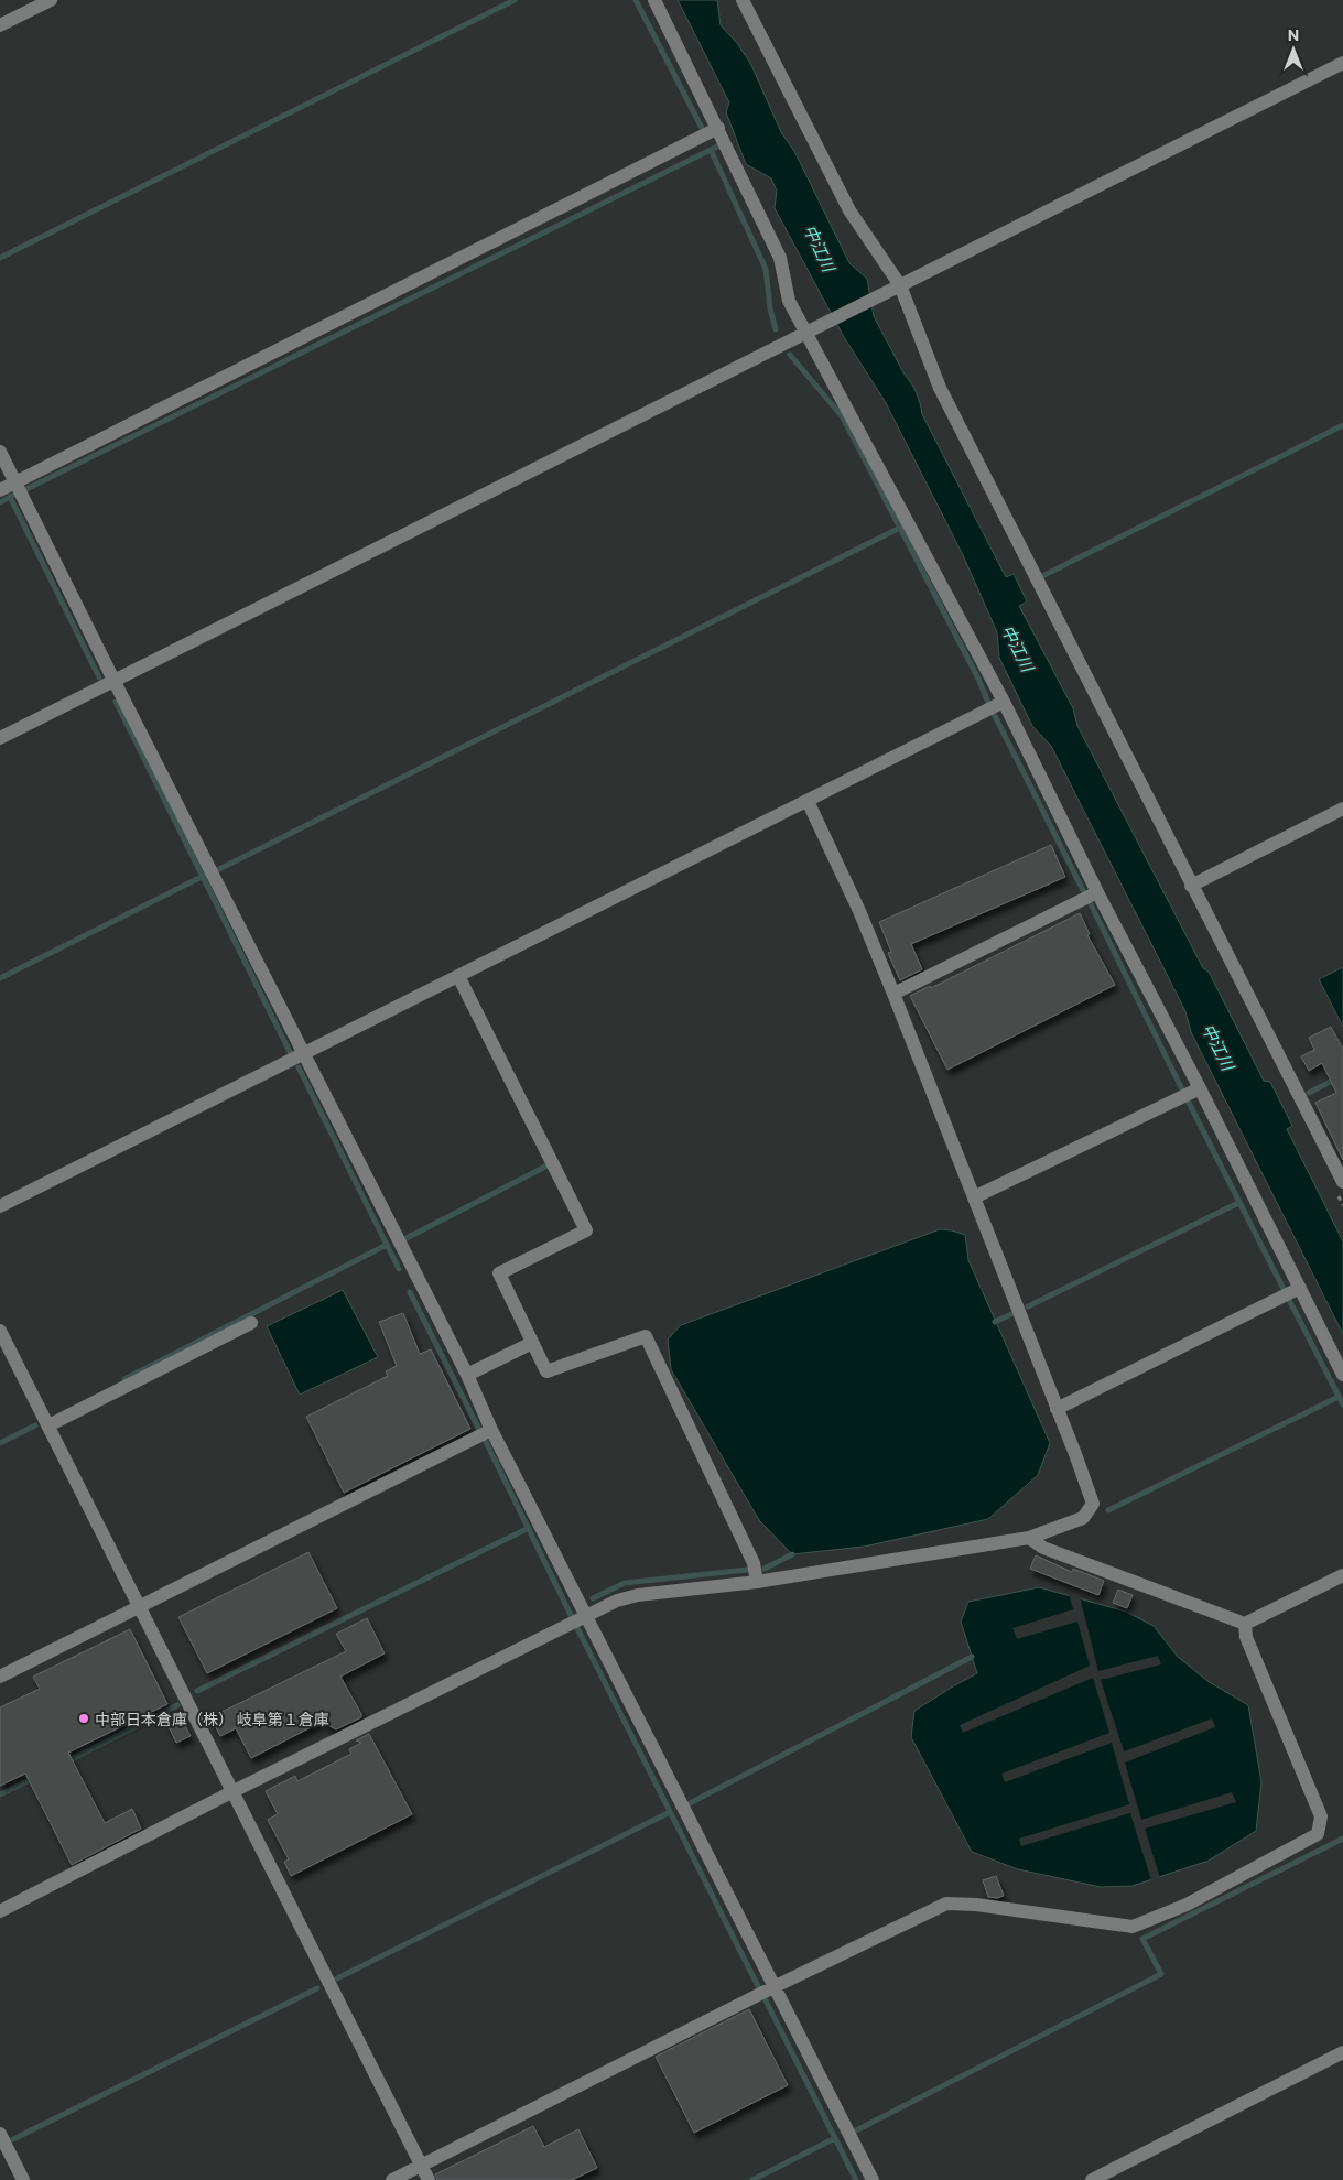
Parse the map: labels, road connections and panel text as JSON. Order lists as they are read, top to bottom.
{
  "water": ["中江川"],
  "places": ["中部日本倉庫（株） 岐阜第１倉庫"],
  "north": "top"
}
